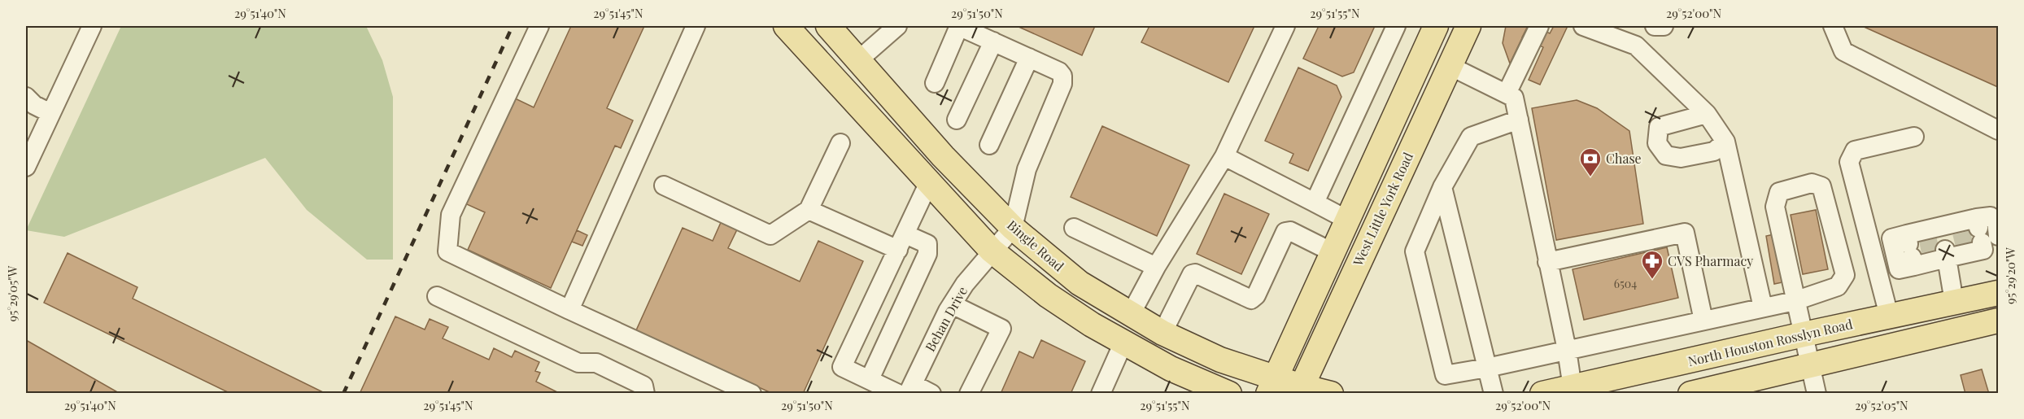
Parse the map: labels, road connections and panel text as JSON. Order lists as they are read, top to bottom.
{
  "streets": {
    "main road": ["West Little York Road", "Bingle Road", "North Houston Rosslyn Road"],
    "street": ["Behan Drive"]
  },
  "crossings": [
    ["West Little York Road", "Bingle Road"],
    ["Bingle Road", "Behan Drive"]
  ],
  "places": {
    "bank": ["Chase"],
    "pharmacy": ["CVS Pharmacy"]
  },
  "house_numbers": ["6504"],
  "coordinates": [
    "29°51'40\"N",
    "29°51'45\"N",
    "29°51'50\"N",
    "29°51'55\"N",
    "29°52'00\"N",
    "95°29'20\"W",
    "95°29'05\"W",
    "29°52'05\"N"
  ]
}
